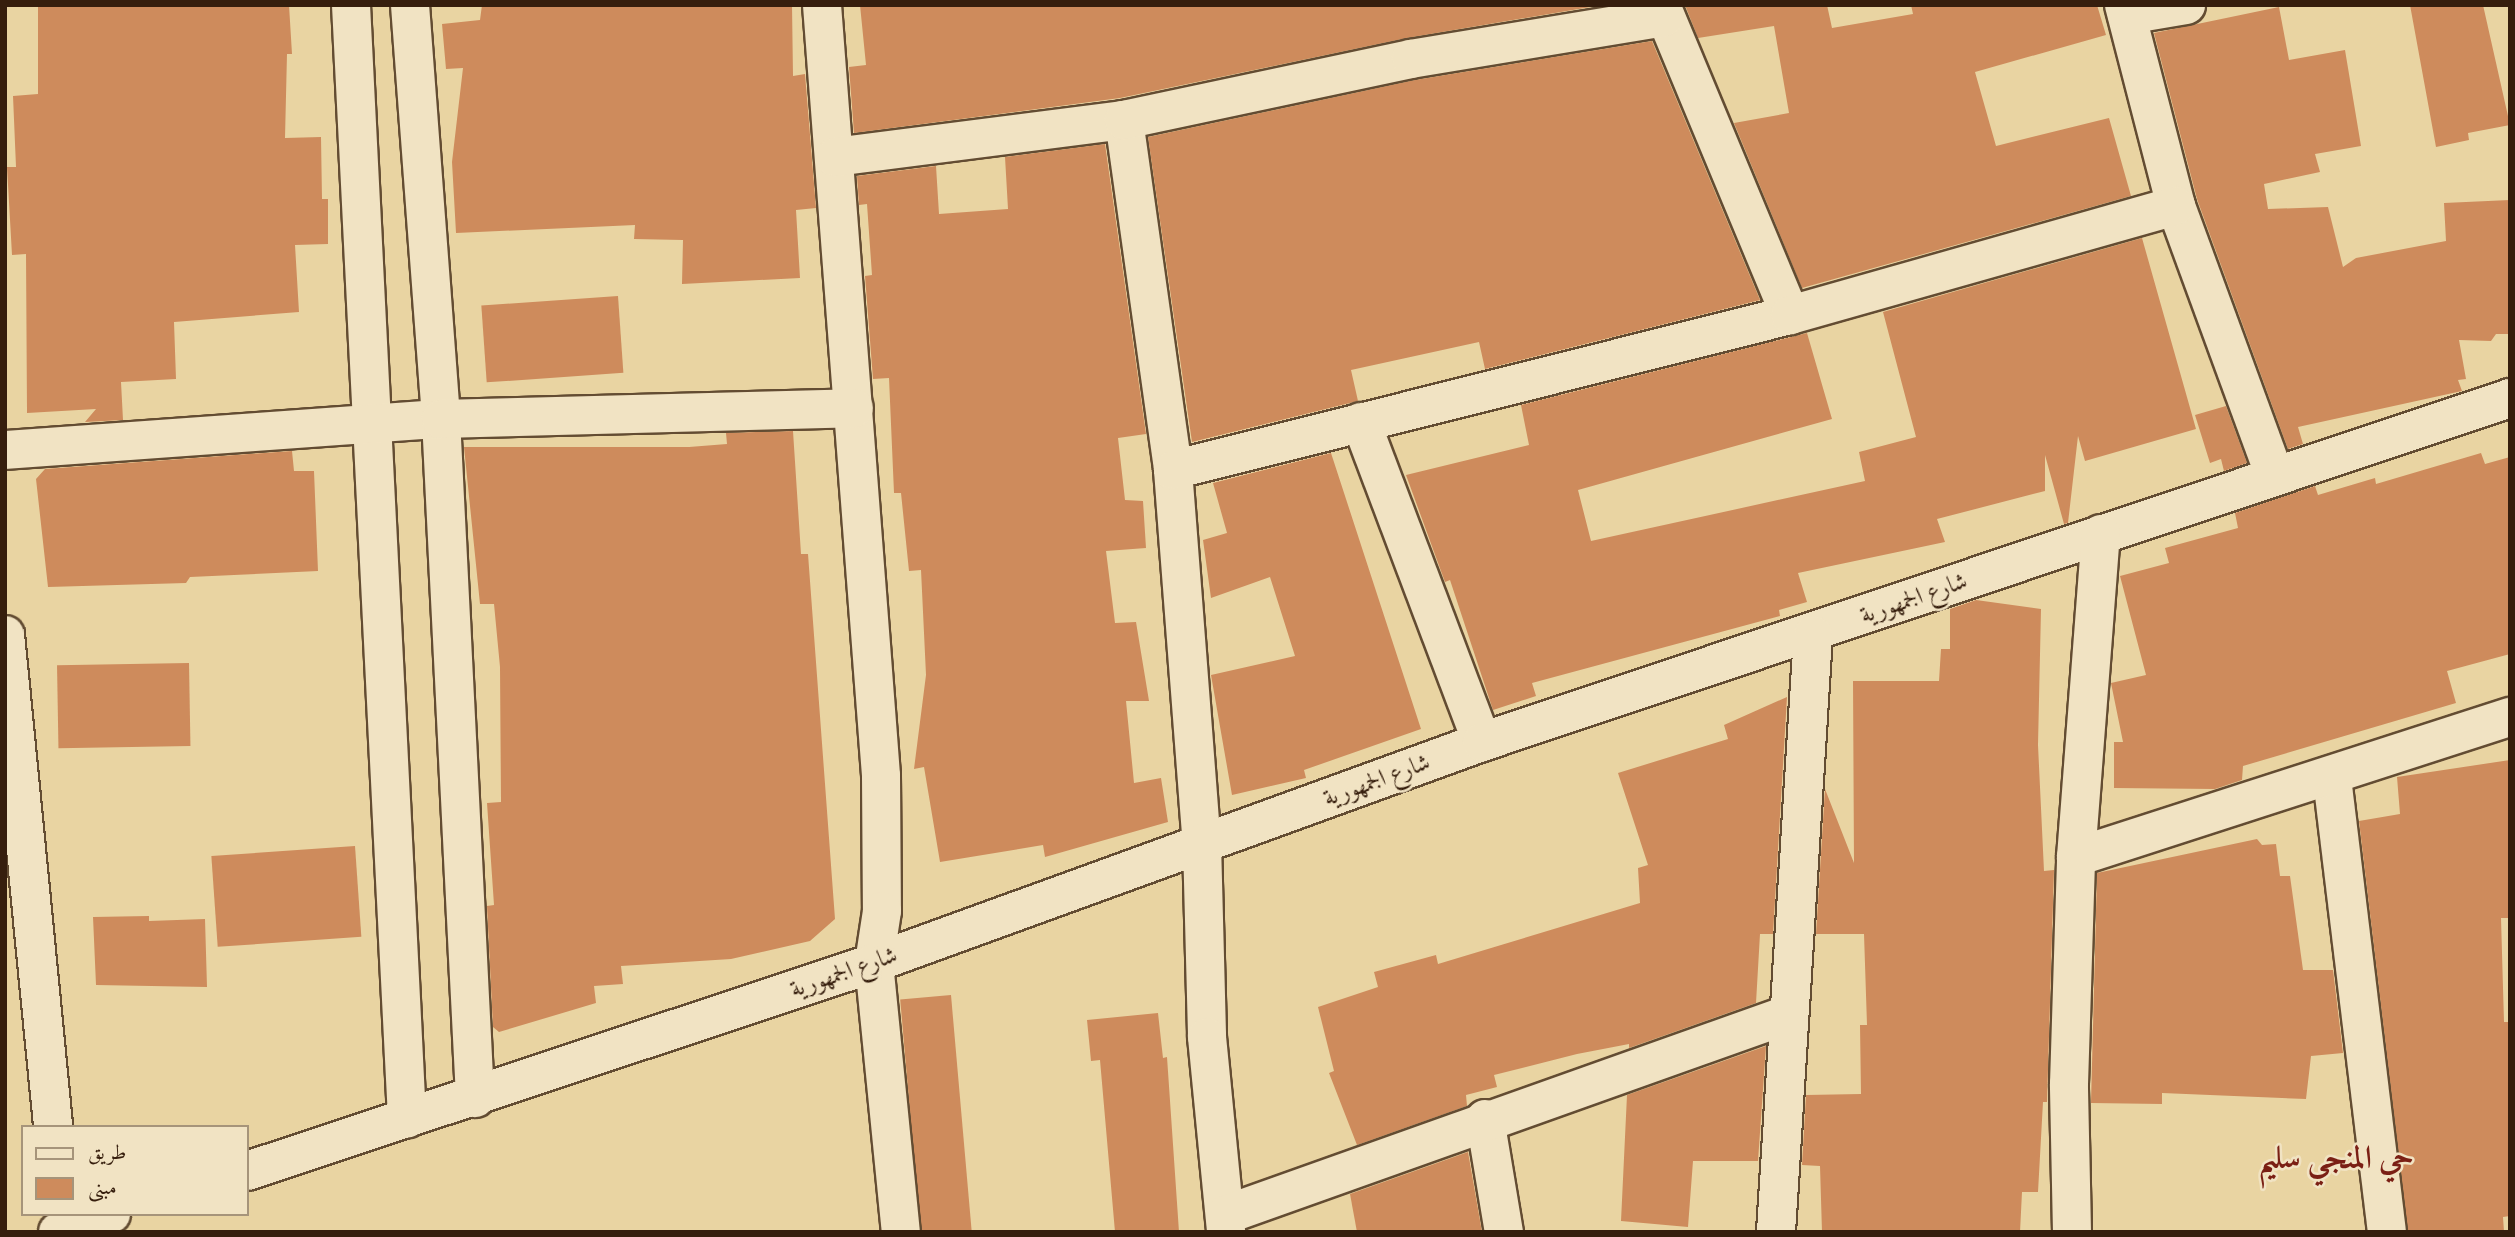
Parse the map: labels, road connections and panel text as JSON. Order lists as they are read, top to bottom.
{
  "streets": {
    "street": ["شارع الجمهورية"]
  },
  "districts": ["حي المنجي سليم"],
  "legend": ["طريق", "مبنى"]
}
